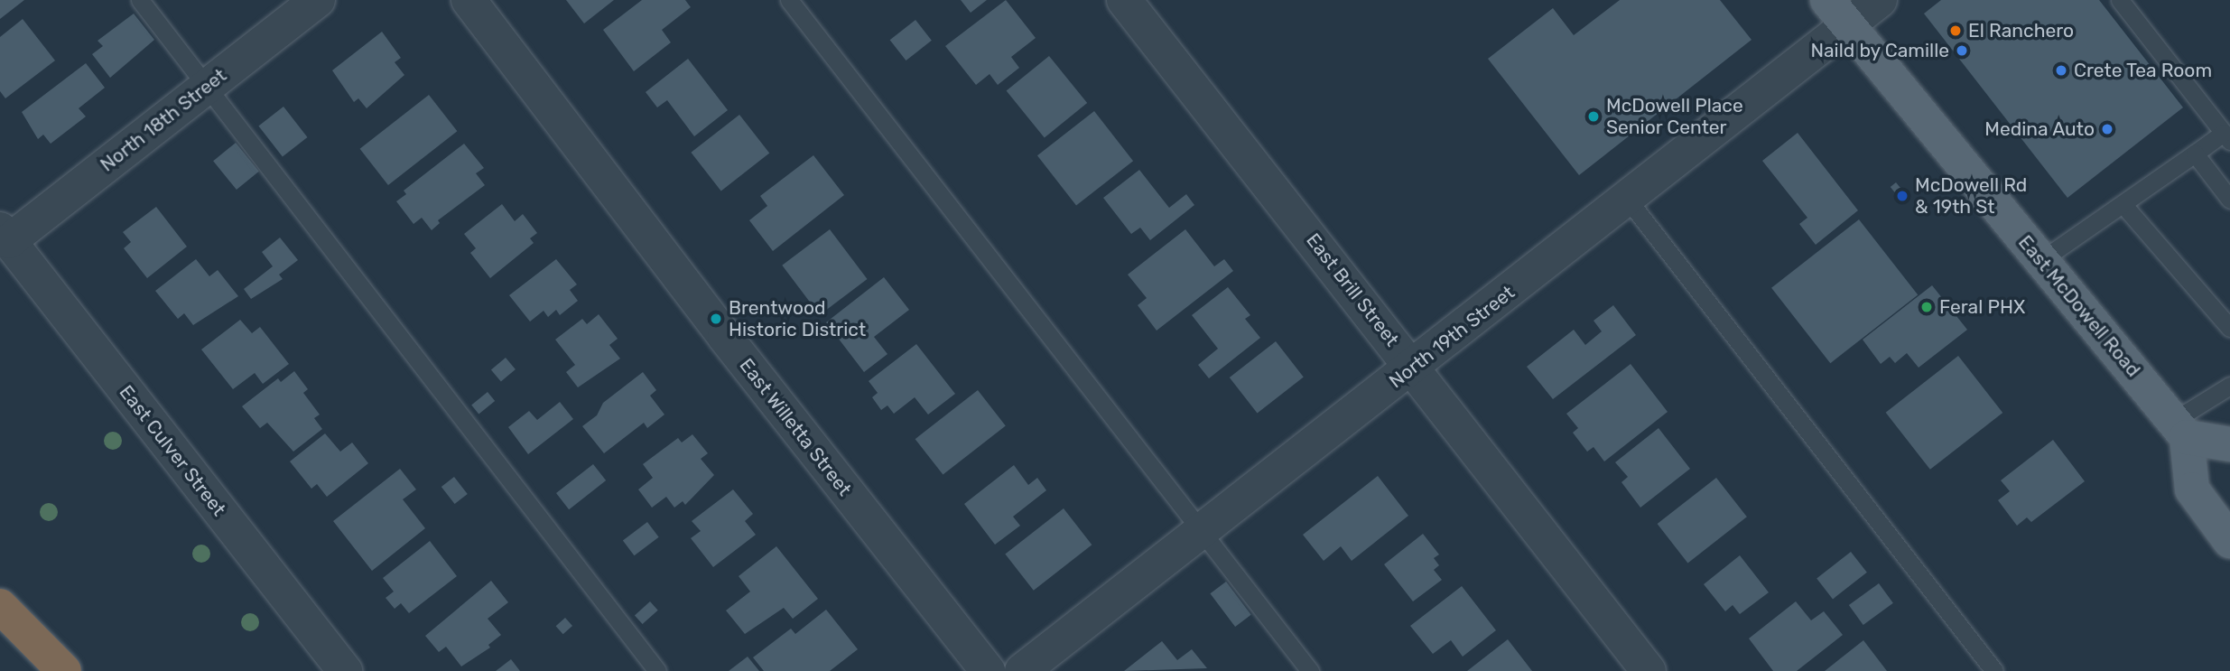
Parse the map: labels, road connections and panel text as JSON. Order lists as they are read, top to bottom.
{
  "streets": {
    "main road": ["East McDowell Road"],
    "street": [
      "North 18th Street",
      "East Brill Street",
      "North 19th Street",
      "East Willetta Street",
      "East Culver Street"
    ]
  },
  "crossings": [
    ["North 18th Street", "East Culver Street"],
    ["East Brill Street", "North 19th Street"],
    ["East McDowell Road", "North 19th Street"]
  ],
  "places": [
    "El Ranchero",
    "Naild by Camille",
    "Crete Tea Room",
    "McDowell Place Senior Center",
    "Medina Auto",
    "McDowell Rd & 19th St",
    "Feral PHX",
    "Brentwood Historic District"
  ]
}
